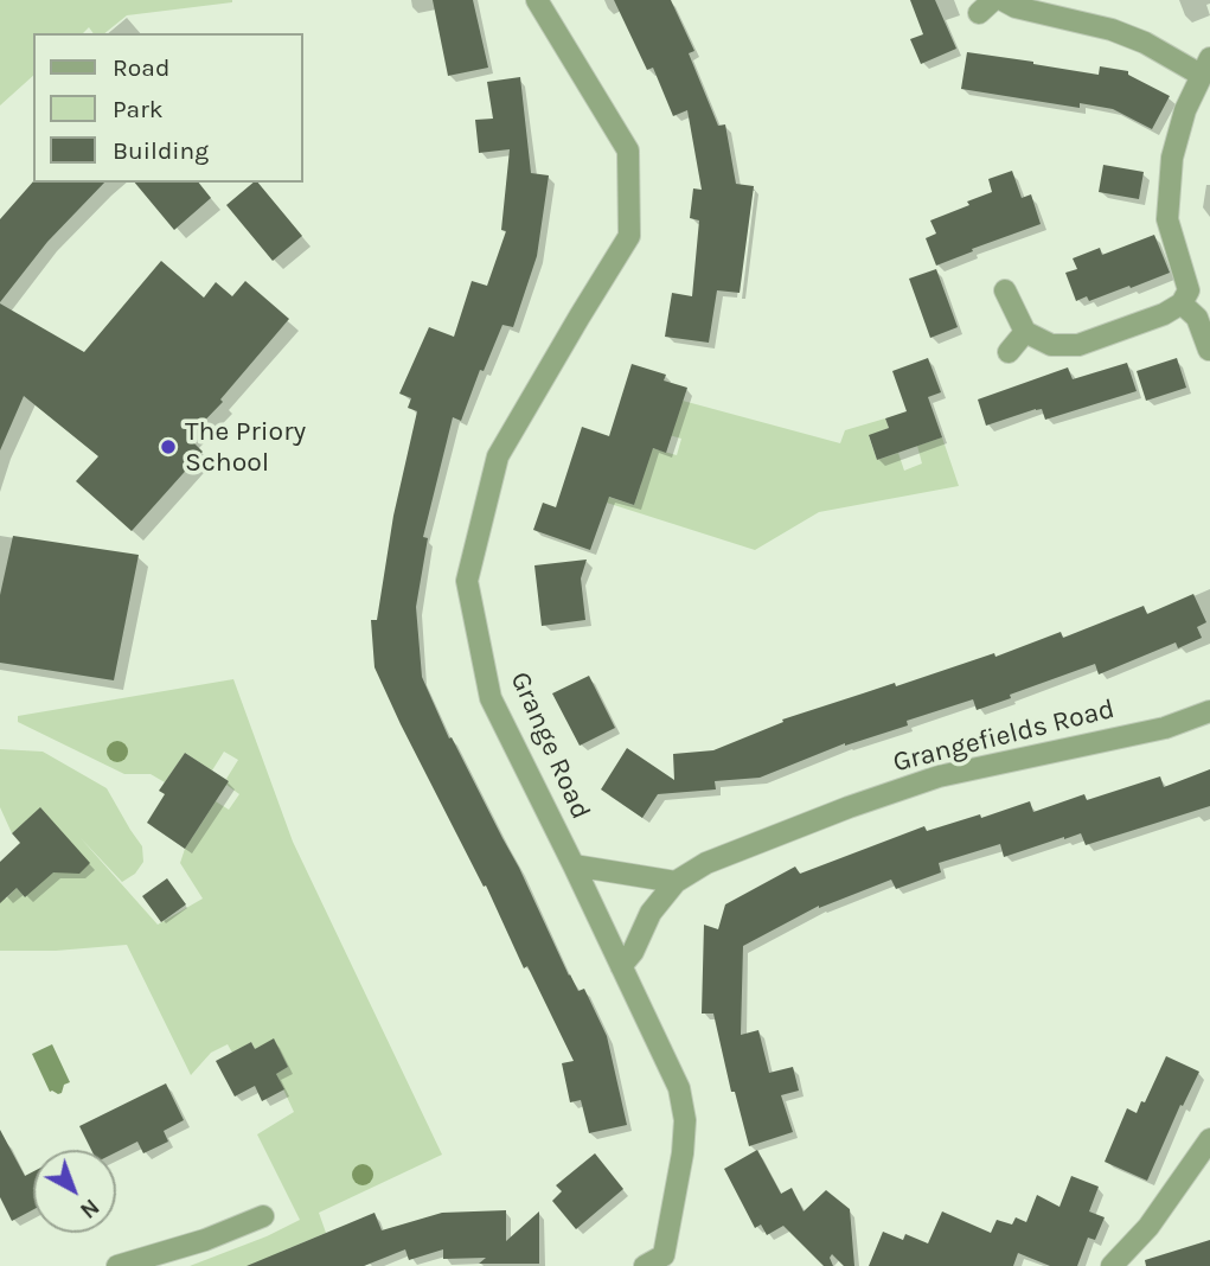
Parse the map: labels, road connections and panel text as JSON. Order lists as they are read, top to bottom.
{
  "streets": {
    "street": ["Grangefields Road", "Grange Road"]
  },
  "crossings": [
    ["Grangefields Road", "Grange Road"]
  ],
  "places": ["The Priory School"],
  "legend": ["Road", "Park", "Building"],
  "north": "bottom right"
}
